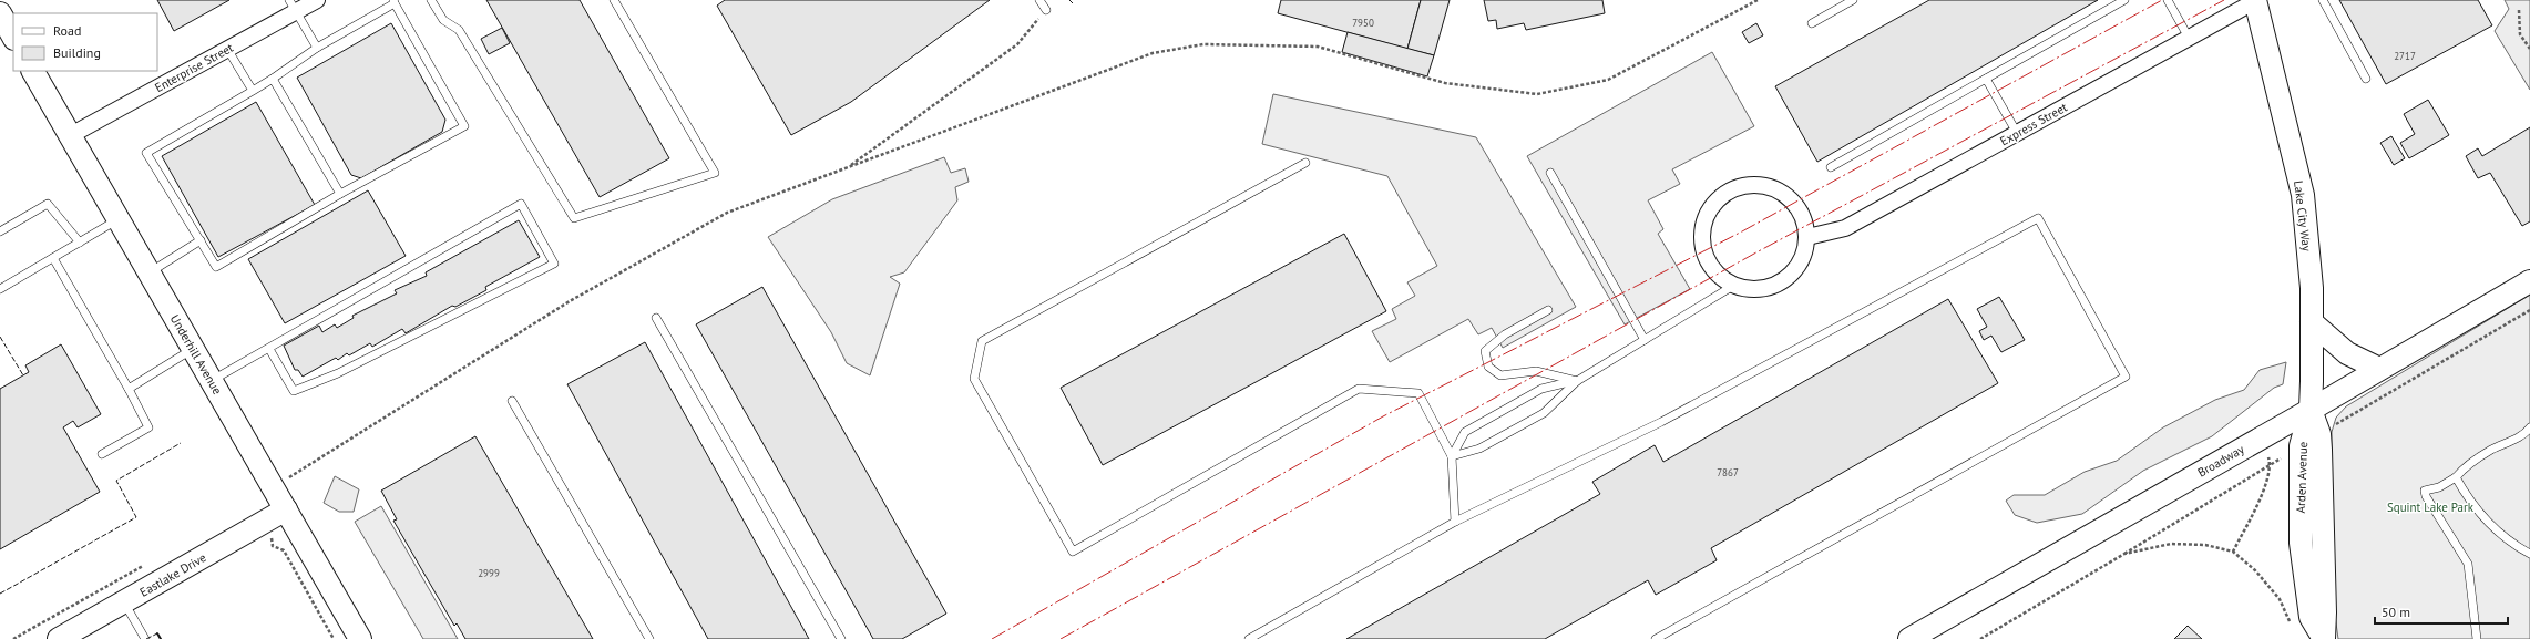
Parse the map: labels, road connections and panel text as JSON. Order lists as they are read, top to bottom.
{
  "streets": {
    "street": [
      "Enterprise Street",
      "Express Street",
      "Lake City Way",
      "Underhill Avenue",
      "Broadway",
      "Arden Avenue",
      "Eastlake Drive"
    ]
  },
  "crossings": [
    ["Enterprise Street", "Underhill Avenue"],
    ["Express Street", "Lake City Way"],
    ["Lake City Way", "Broadway"],
    ["Lake City Way", "Arden Avenue"],
    ["Underhill Avenue", "Eastlake Drive"],
    ["Broadway", "Arden Avenue"]
  ],
  "parks": ["Squint Lake Park"],
  "house_numbers": [
    "7950",
    "2717",
    "7867",
    "2999"
  ],
  "legend": ["Road", "Building"],
  "scale_bar": "50 m"
}
